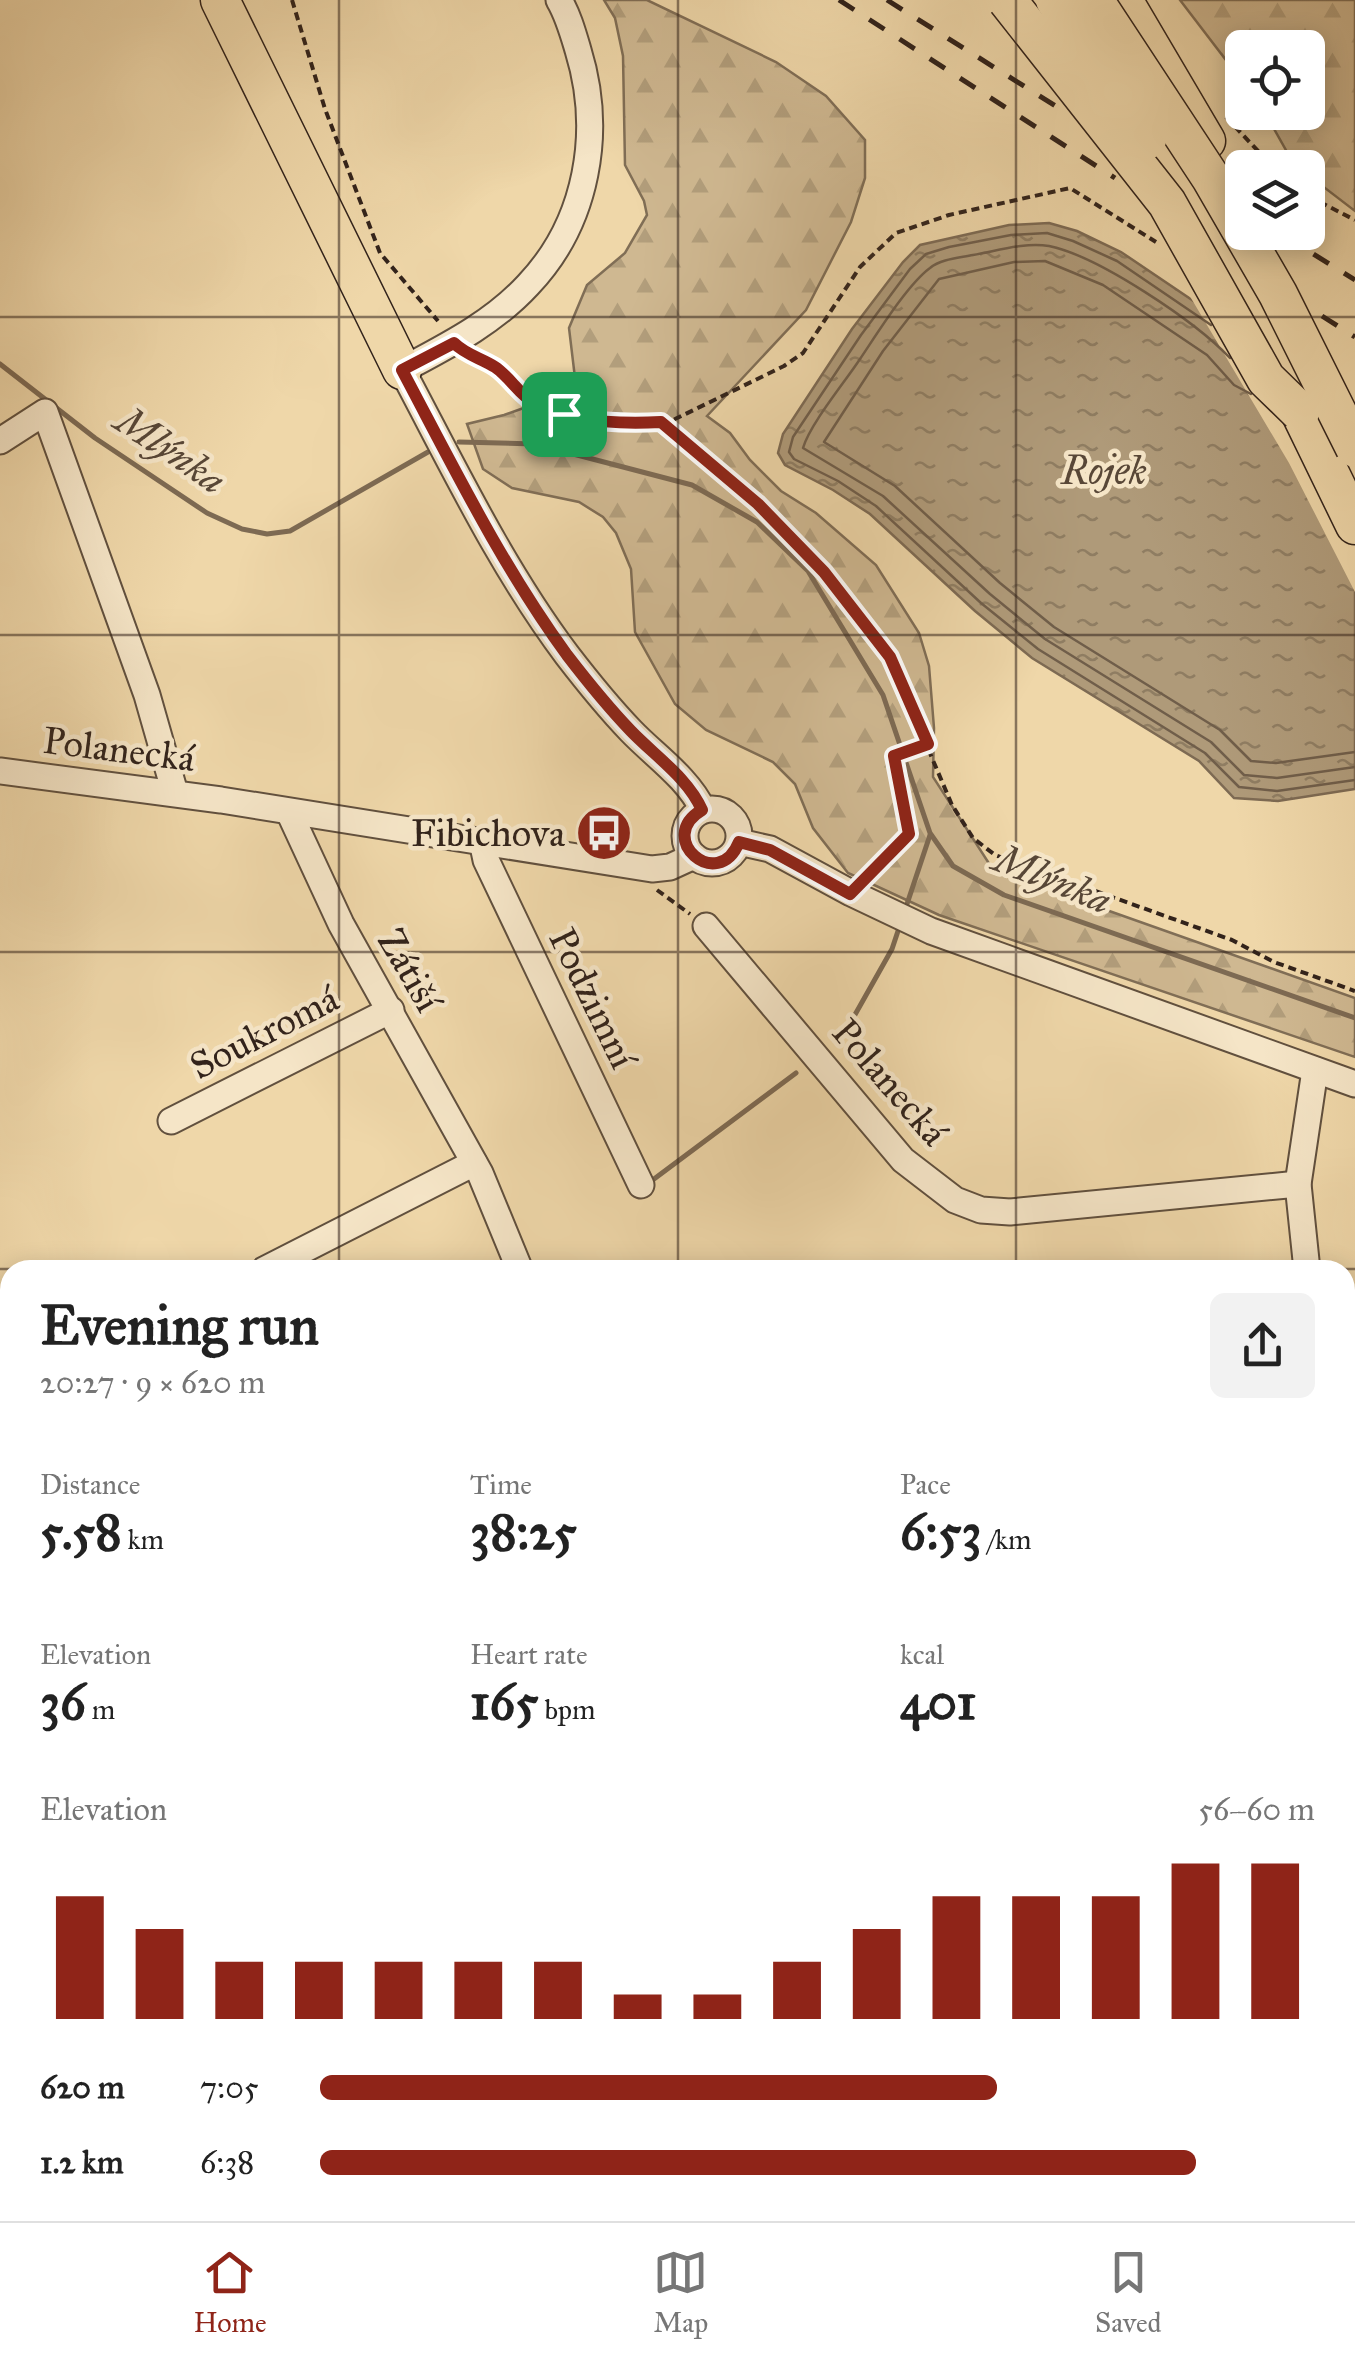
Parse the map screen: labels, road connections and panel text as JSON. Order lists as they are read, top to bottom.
{
  "streets": {
    "street": [
      "Polanecká",
      "Zátiší",
      "Podzimní",
      "Soukromá"
    ]
  },
  "crossings": [
    ["Polanecká", "Zátiší"],
    ["Polanecká", "Podzimní"],
    ["Zátiší", "Soukromá"]
  ],
  "water": ["Mlýnka", "Rojek"],
  "places": {
    "bus stop": ["Fibichova"]
  },
  "page": {
    "heading": ["Evening run", "20:27 · 9 × 620 m"],
    "stats": [
      ["Distance", "5.58 km"],
      ["Time", "38:25"],
      ["Pace", "6:53 /km"],
      ["Elevation", "36 m"],
      ["Heart rate", "165 bpm"],
      ["kcal", "401"]
    ],
    "chart": ["Elevation", "56–60 m"],
    "list": [
      {
        "name": "620 m",
        "note": "7:05"
      },
      {
        "name": "1.2 km",
        "note": "6:38"
      }
    ],
    "tabs": ["Home", "Map", "Saved"]
  }
}
